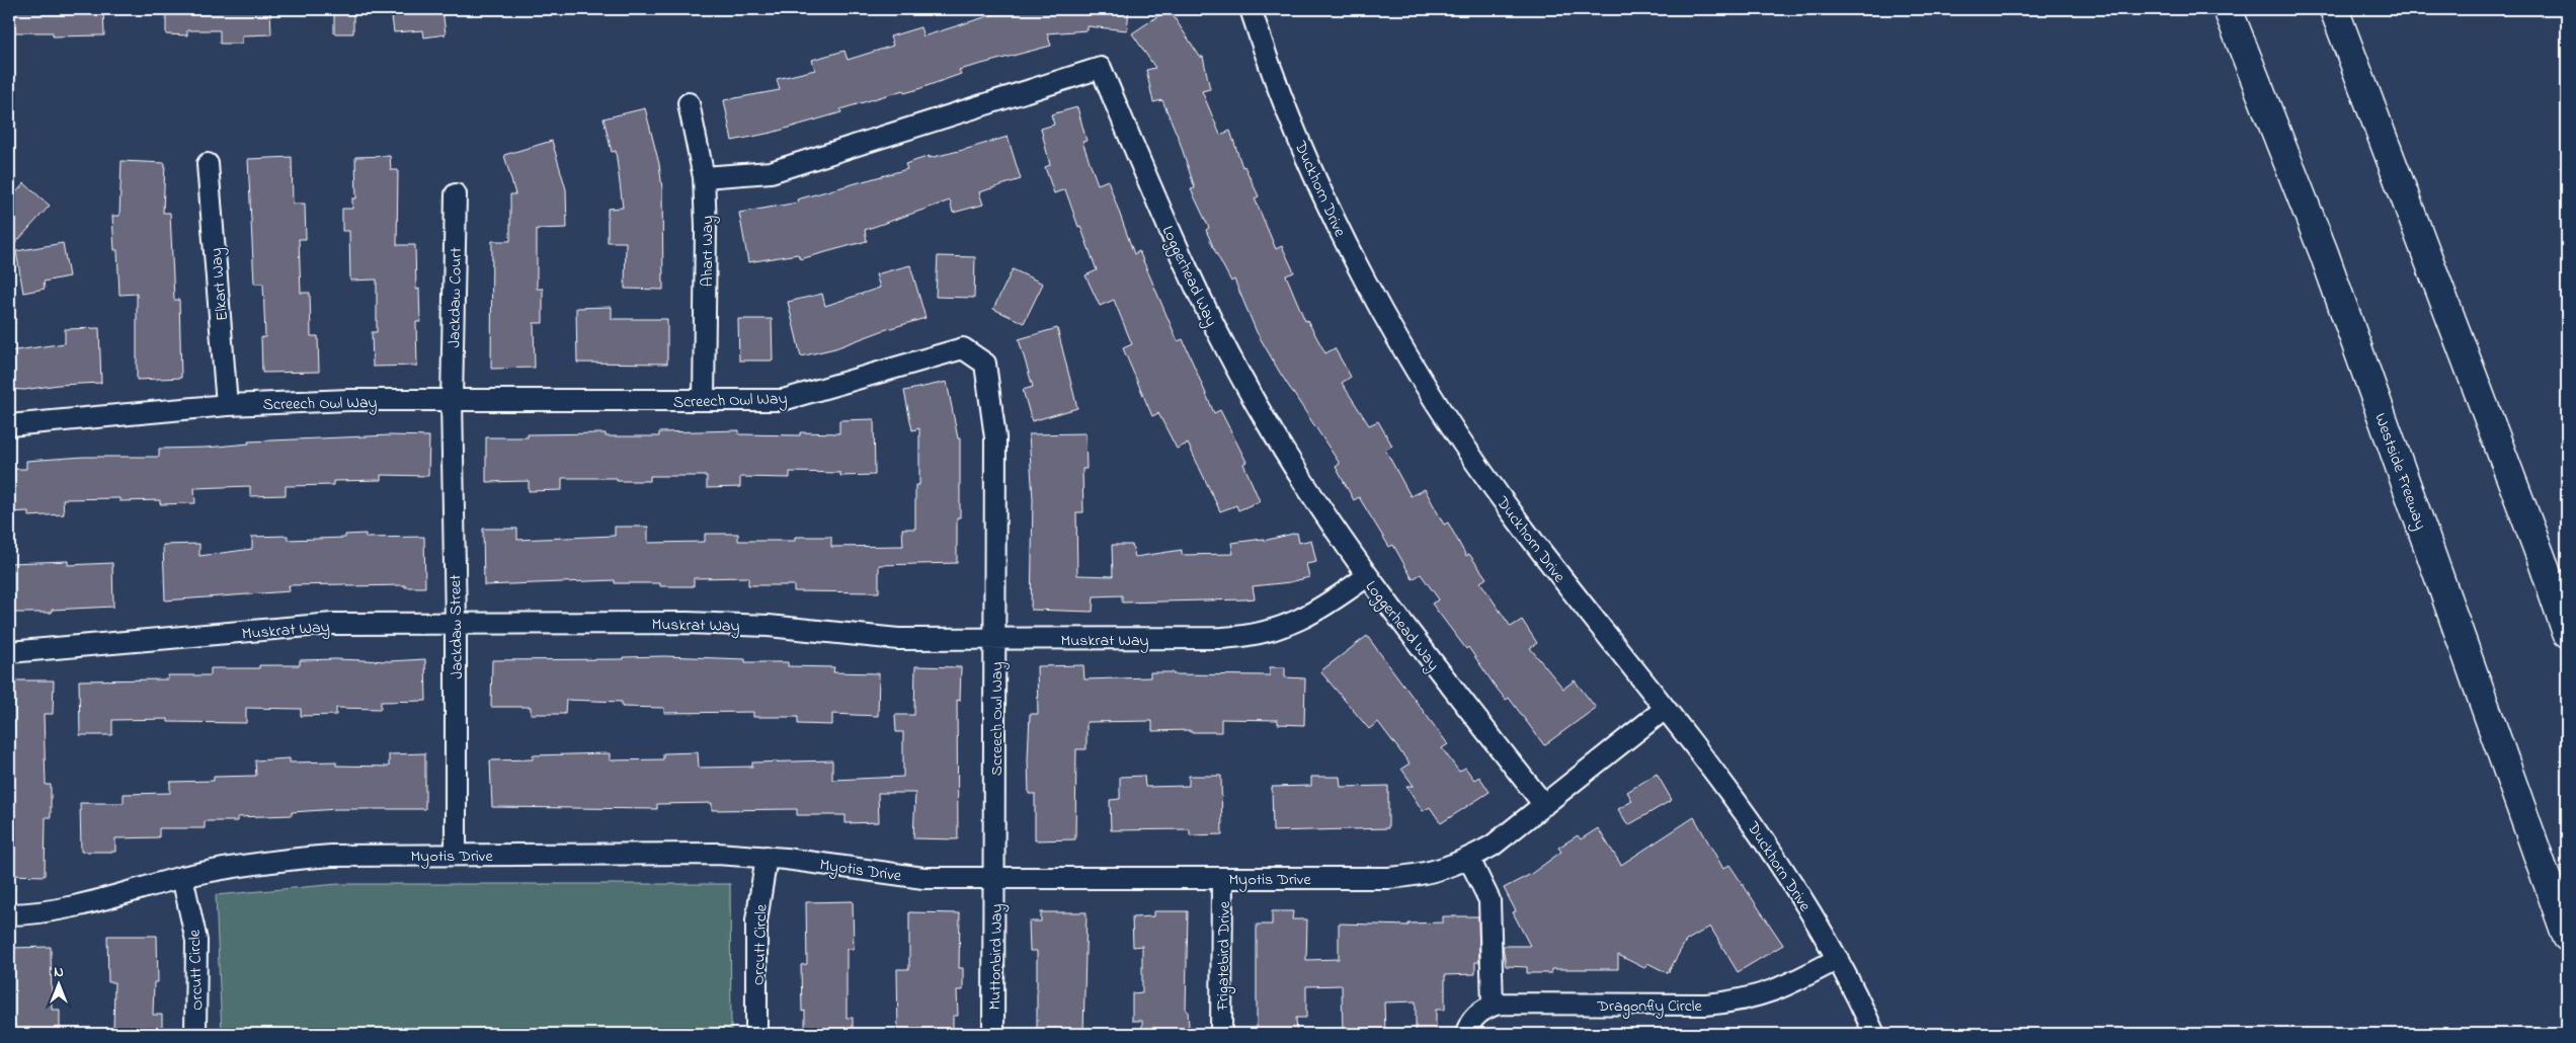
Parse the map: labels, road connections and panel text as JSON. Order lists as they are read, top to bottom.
{
  "streets": {
    "highway": ["Westside Freeway"],
    "street": [
      "Duckhorn Drive",
      "Ahart Way",
      "Loggerhead Way",
      "Elkart Way",
      "Jackdaw Court",
      "Screech Owl Way",
      "Muskrat Way",
      "Jackdaw Street",
      "Myotis Drive",
      "Orcutt Circle",
      "Frigatebird Drive",
      "Muttonbird Way",
      "Dragonfly Circle"
    ]
  },
  "crossings": [
    ["Duckhorn Drive", "Myotis Drive"],
    ["Duckhorn Drive", "Dragonfly Circle"],
    ["Ahart Way", "Loggerhead Way"],
    ["Ahart Way", "Screech Owl Way"],
    ["Loggerhead Way", "Muskrat Way"],
    ["Loggerhead Way", "Myotis Drive"],
    ["Elkart Way", "Screech Owl Way"],
    ["Jackdaw Court", "Screech Owl Way"],
    ["Jackdaw Court", "Jackdaw Street"],
    ["Screech Owl Way", "Muskrat Way"],
    ["Screech Owl Way", "Jackdaw Street"],
    ["Screech Owl Way", "Myotis Drive"],
    ["Screech Owl Way", "Muttonbird Way"],
    ["Muskrat Way", "Jackdaw Street"],
    ["Jackdaw Street", "Myotis Drive"],
    ["Myotis Drive", "Orcutt Circle"],
    ["Myotis Drive", "Frigatebird Drive"],
    ["Myotis Drive", "Muttonbird Way"]
  ],
  "north": "top"
}
